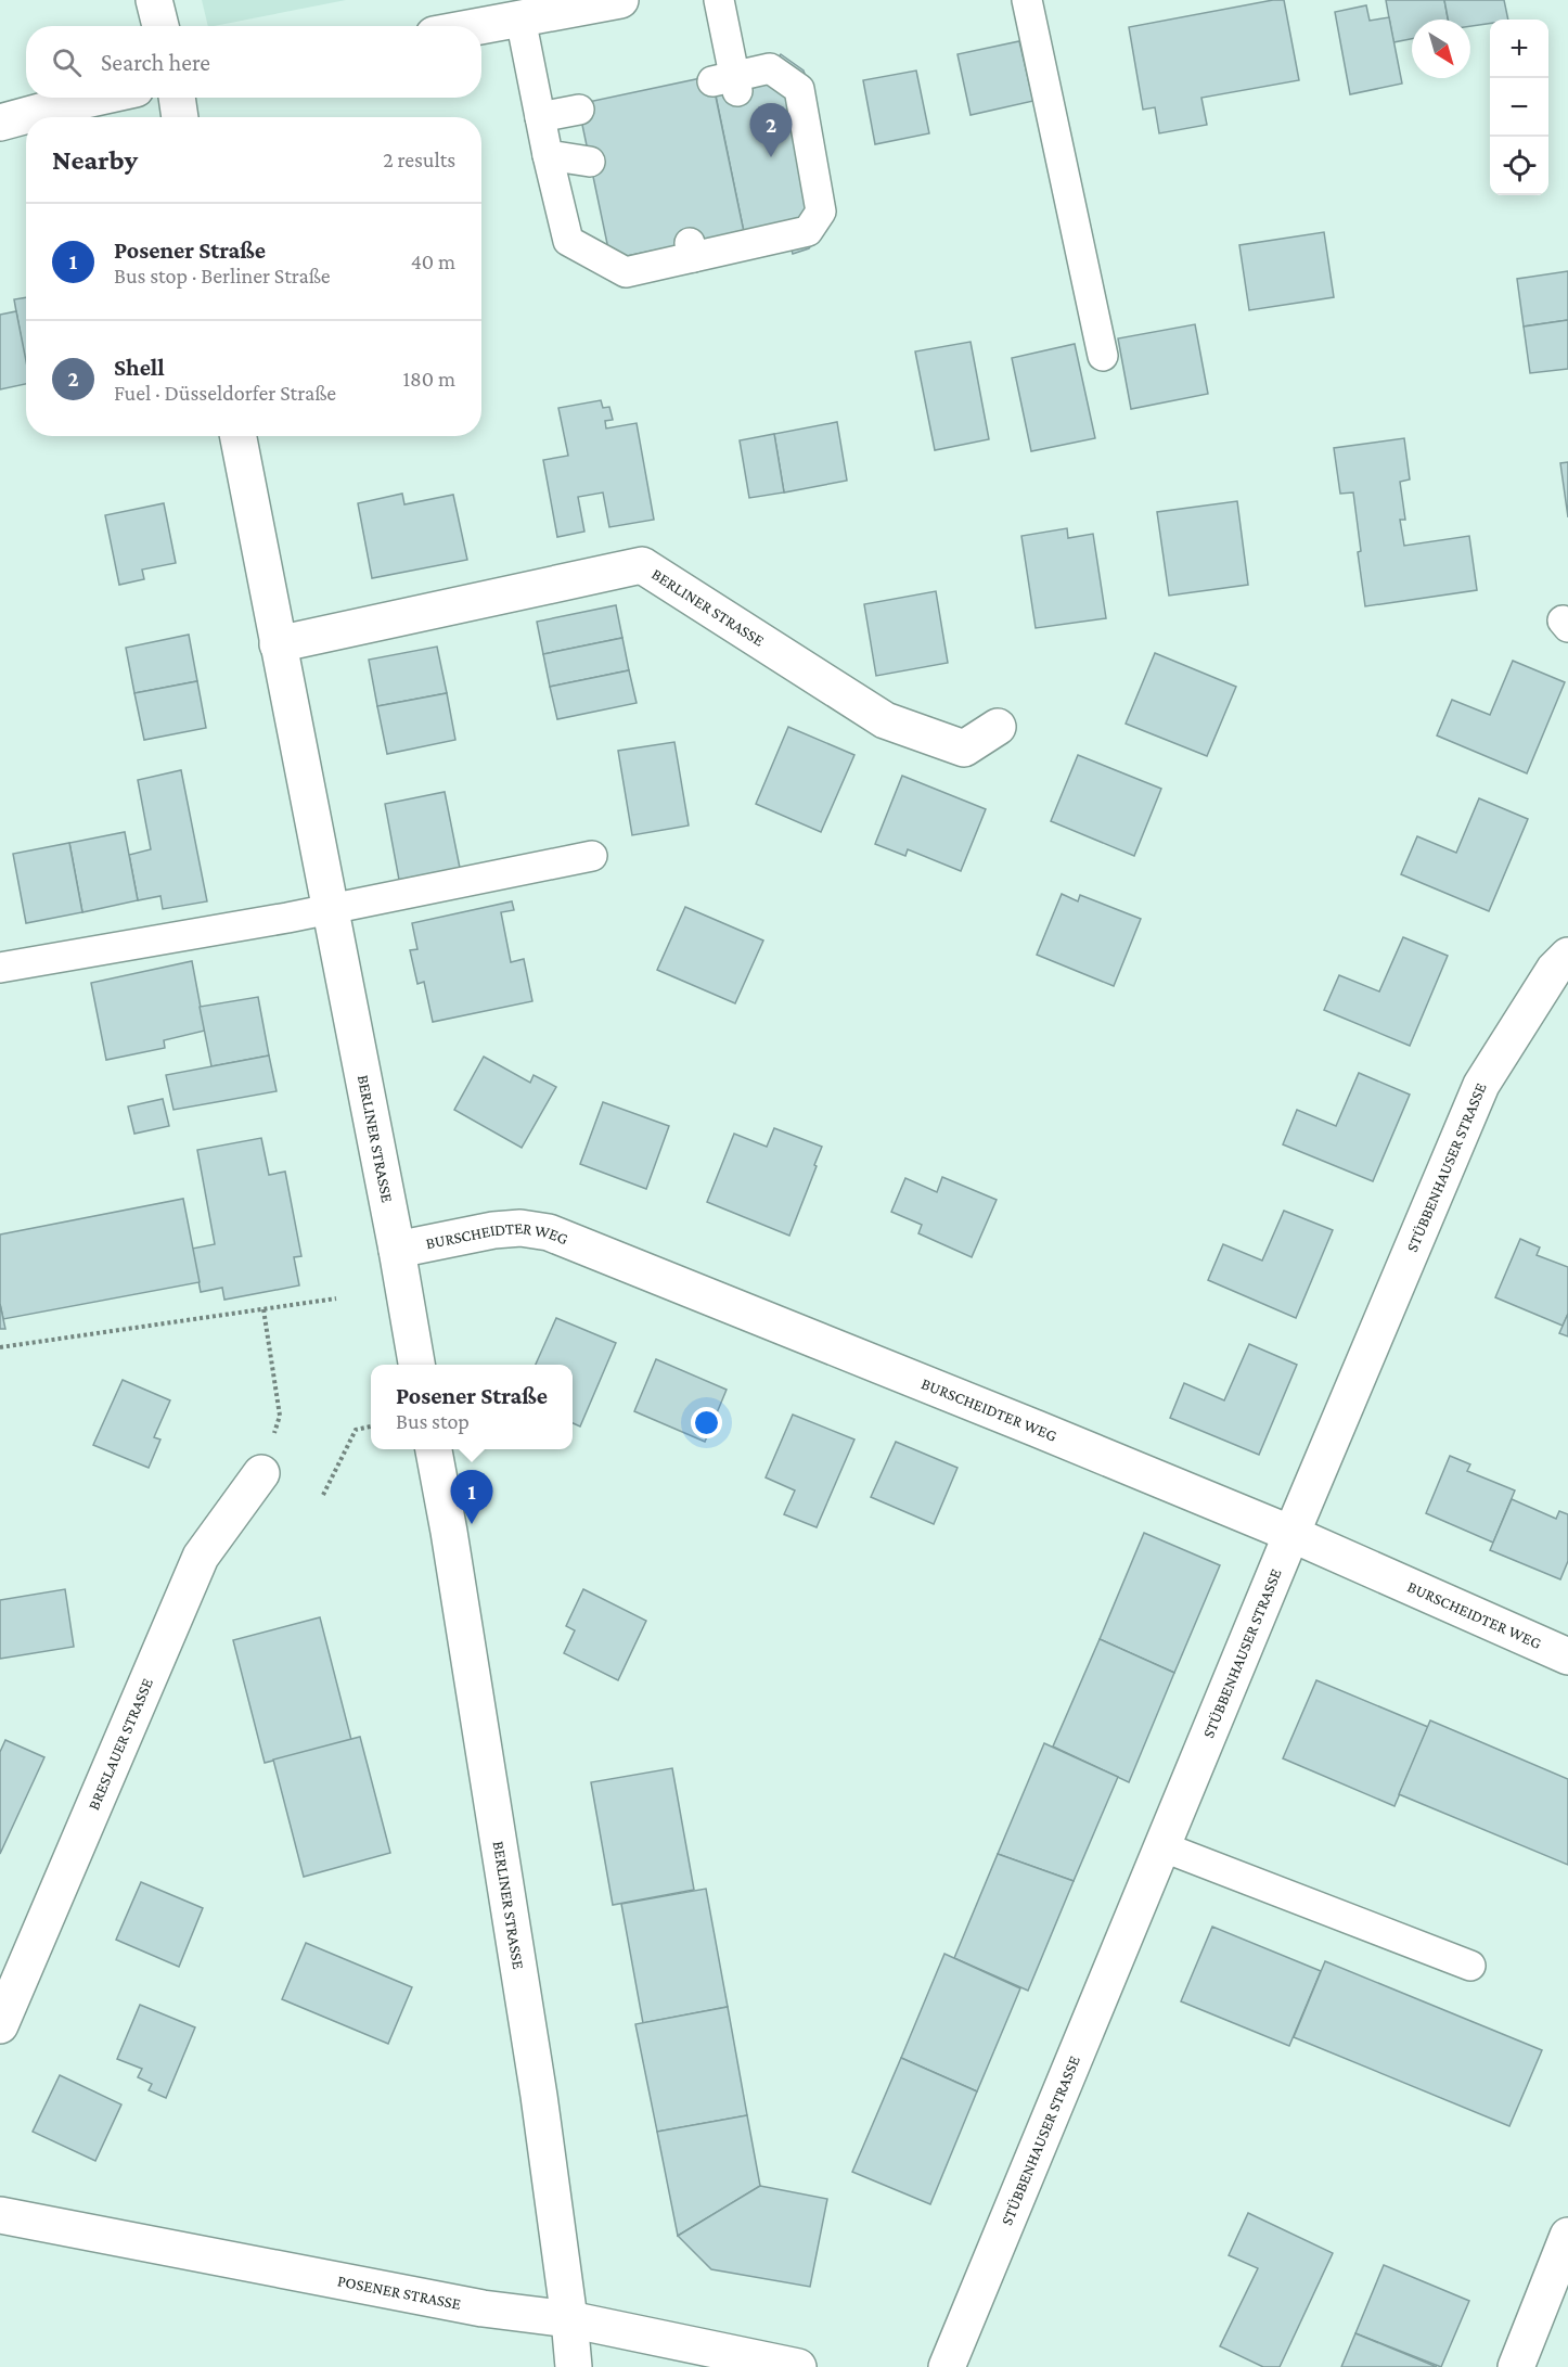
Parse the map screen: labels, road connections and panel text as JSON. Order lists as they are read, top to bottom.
{
  "streets": {
    "street": [
      "BERLINER STRASSE",
      "STÜBBENHAUSER STRASSE",
      "BURSCHEIDTER WEG",
      "BRESLAUER STRASSE",
      "POSENER STRASSE"
    ]
  },
  "crossings": [
    ["BERLINER STRASSE", "BURSCHEIDTER WEG"],
    ["BERLINER STRASSE", "POSENER STRASSE"],
    ["STÜBBENHAUSER STRASSE", "BURSCHEIDTER WEG"]
  ],
  "north": "bottom right",
  "page": {
    "map_buttons": ["+", "−"],
    "search": "Search here",
    "pins": ["2", "1"],
    "heading": ["Nearby", "2 results"],
    "list": [
      {
        "mark": "1",
        "name": "Posener Straße",
        "note": "Bus stop · Berliner Straße",
        "value": "40 m"
      },
      {
        "mark": "2",
        "name": "Shell",
        "note": "Fuel · Düsseldorfer Straße",
        "value": "180 m"
      }
    ],
    "popup": ["Posener Straße", "Bus stop"]
  }
}
